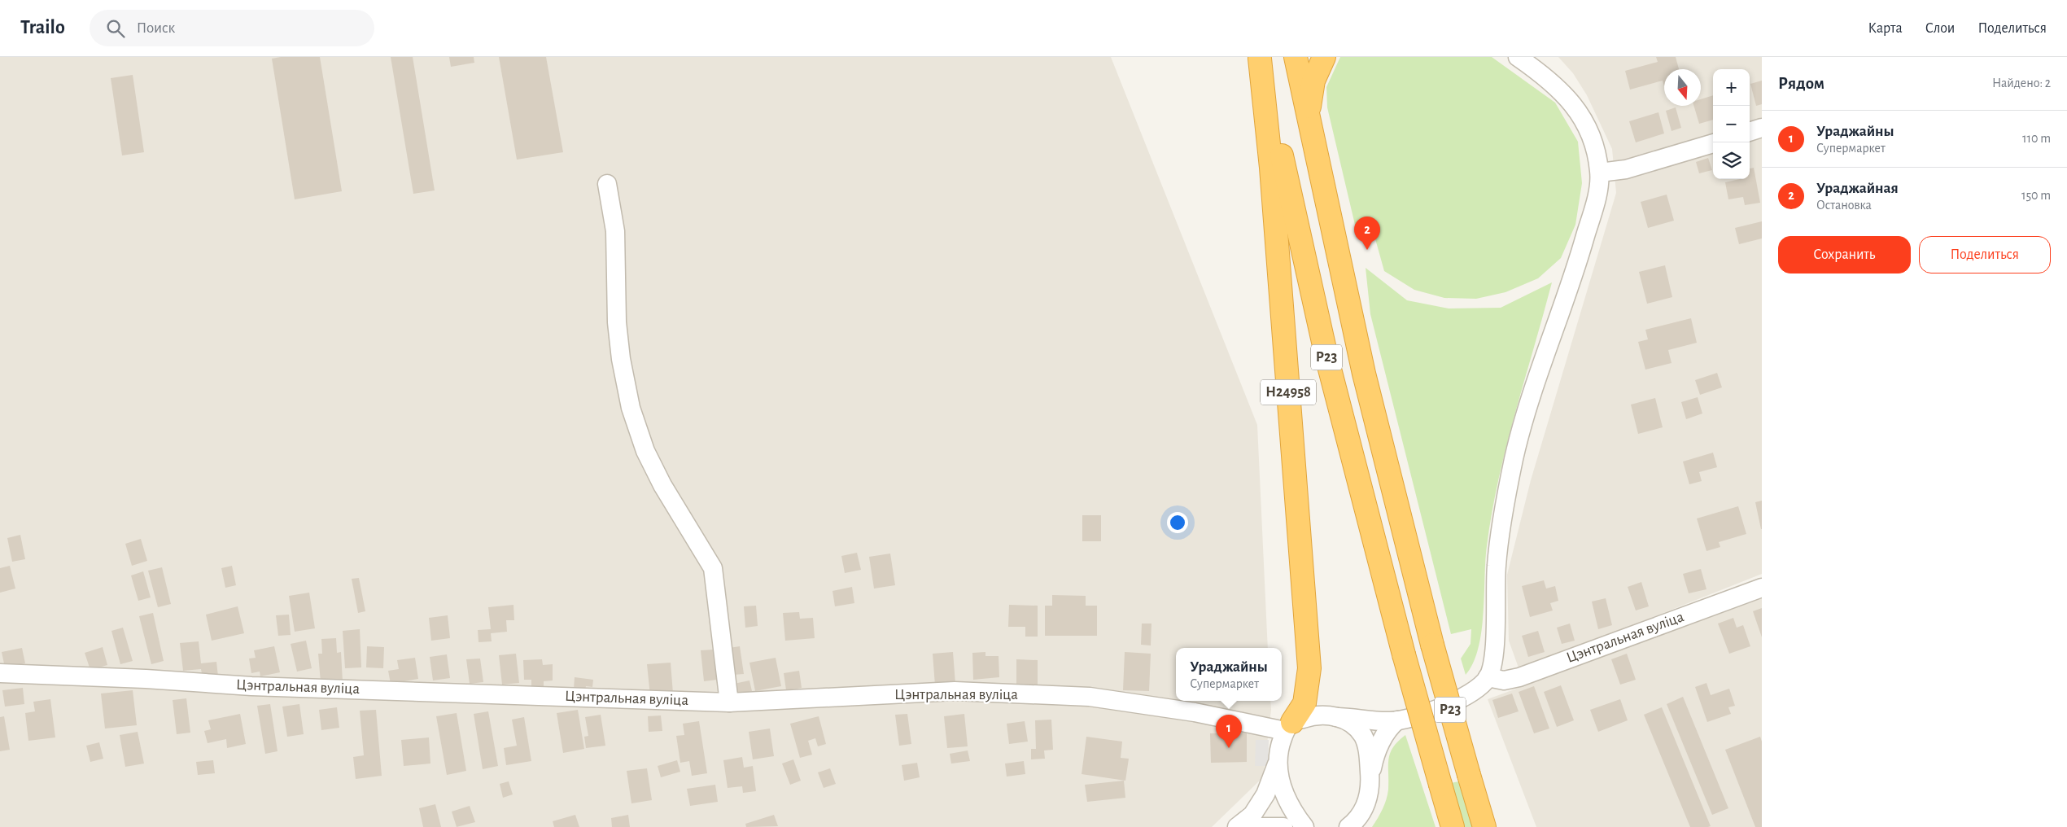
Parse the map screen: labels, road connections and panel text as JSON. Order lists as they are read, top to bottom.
{
  "streets": {
    "highway": ["Р23", "Н24958"],
    "street": ["Цэнтральная вуліца"]
  },
  "crossings": [
    ["Р23", "Н24958"],
    ["Н24958", "Цэнтральная вуліца"]
  ],
  "north": "bottom",
  "page": {
    "header": "Trailo",
    "search": "Поиск",
    "nav": ["Карта", "Слои", "Поделиться"],
    "heading": ["Рядом", "Найдено: 2"],
    "map_buttons": ["+", "−"],
    "list": [
      {
        "mark": "1",
        "name": "Ураджайны",
        "note": "Супермаркет",
        "value": "110 m"
      },
      {
        "mark": "2",
        "name": "Ураджайная",
        "note": "Остановка",
        "value": "150 m"
      }
    ],
    "pins": ["2", "1"],
    "buttons": ["Сохранить", "Поделиться"],
    "popup": ["Ураджайны", "Супермаркет"]
  }
}
